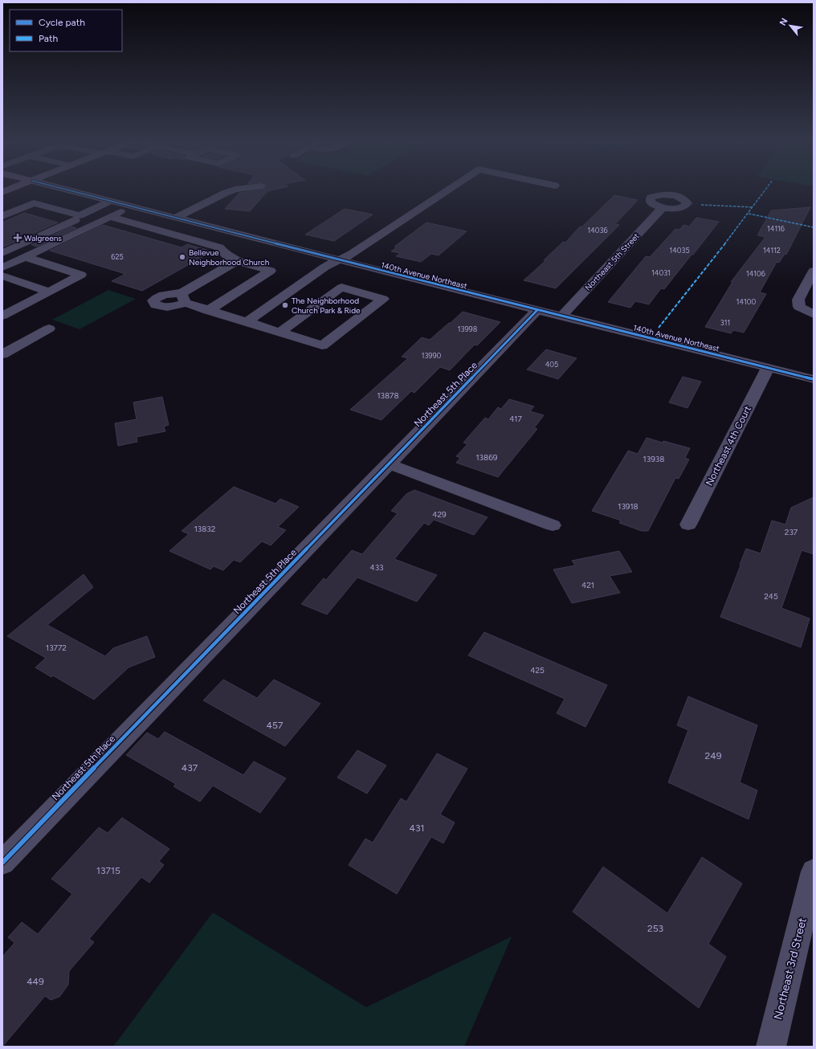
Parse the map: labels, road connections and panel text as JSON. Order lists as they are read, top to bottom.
{
  "streets": {
    "street": [
      "Northeast 5th Street",
      "140th Avenue Northeast",
      "Northeast 5th Place",
      "Northeast 4th Court",
      "Northeast 3rd Street"
    ]
  },
  "crossings": [
    ["Northeast 5th Street", "140th Avenue Northeast"],
    ["140th Avenue Northeast", "Northeast 5th Place"],
    ["140th Avenue Northeast", "Northeast 4th Court"]
  ],
  "places": {
    "health": ["Walgreens"],
    "other": ["Bellevue Neighborhood Church", "The Neighborhood Church Park & Ride"]
  },
  "house_numbers": [
    "14116",
    "14036",
    "14035",
    "14112",
    "625",
    "14031",
    "14106",
    "14100",
    "311",
    "13998",
    "13990",
    "405",
    "13878",
    "417",
    "13869",
    "13938",
    "13918",
    "429",
    "13832",
    "237",
    "433",
    "421",
    "245",
    "13772",
    "425",
    "457",
    "249",
    "437",
    "431",
    "13715",
    "253",
    "449"
  ],
  "legend": ["Cycle path", "Path"],
  "north": "top left"
}
